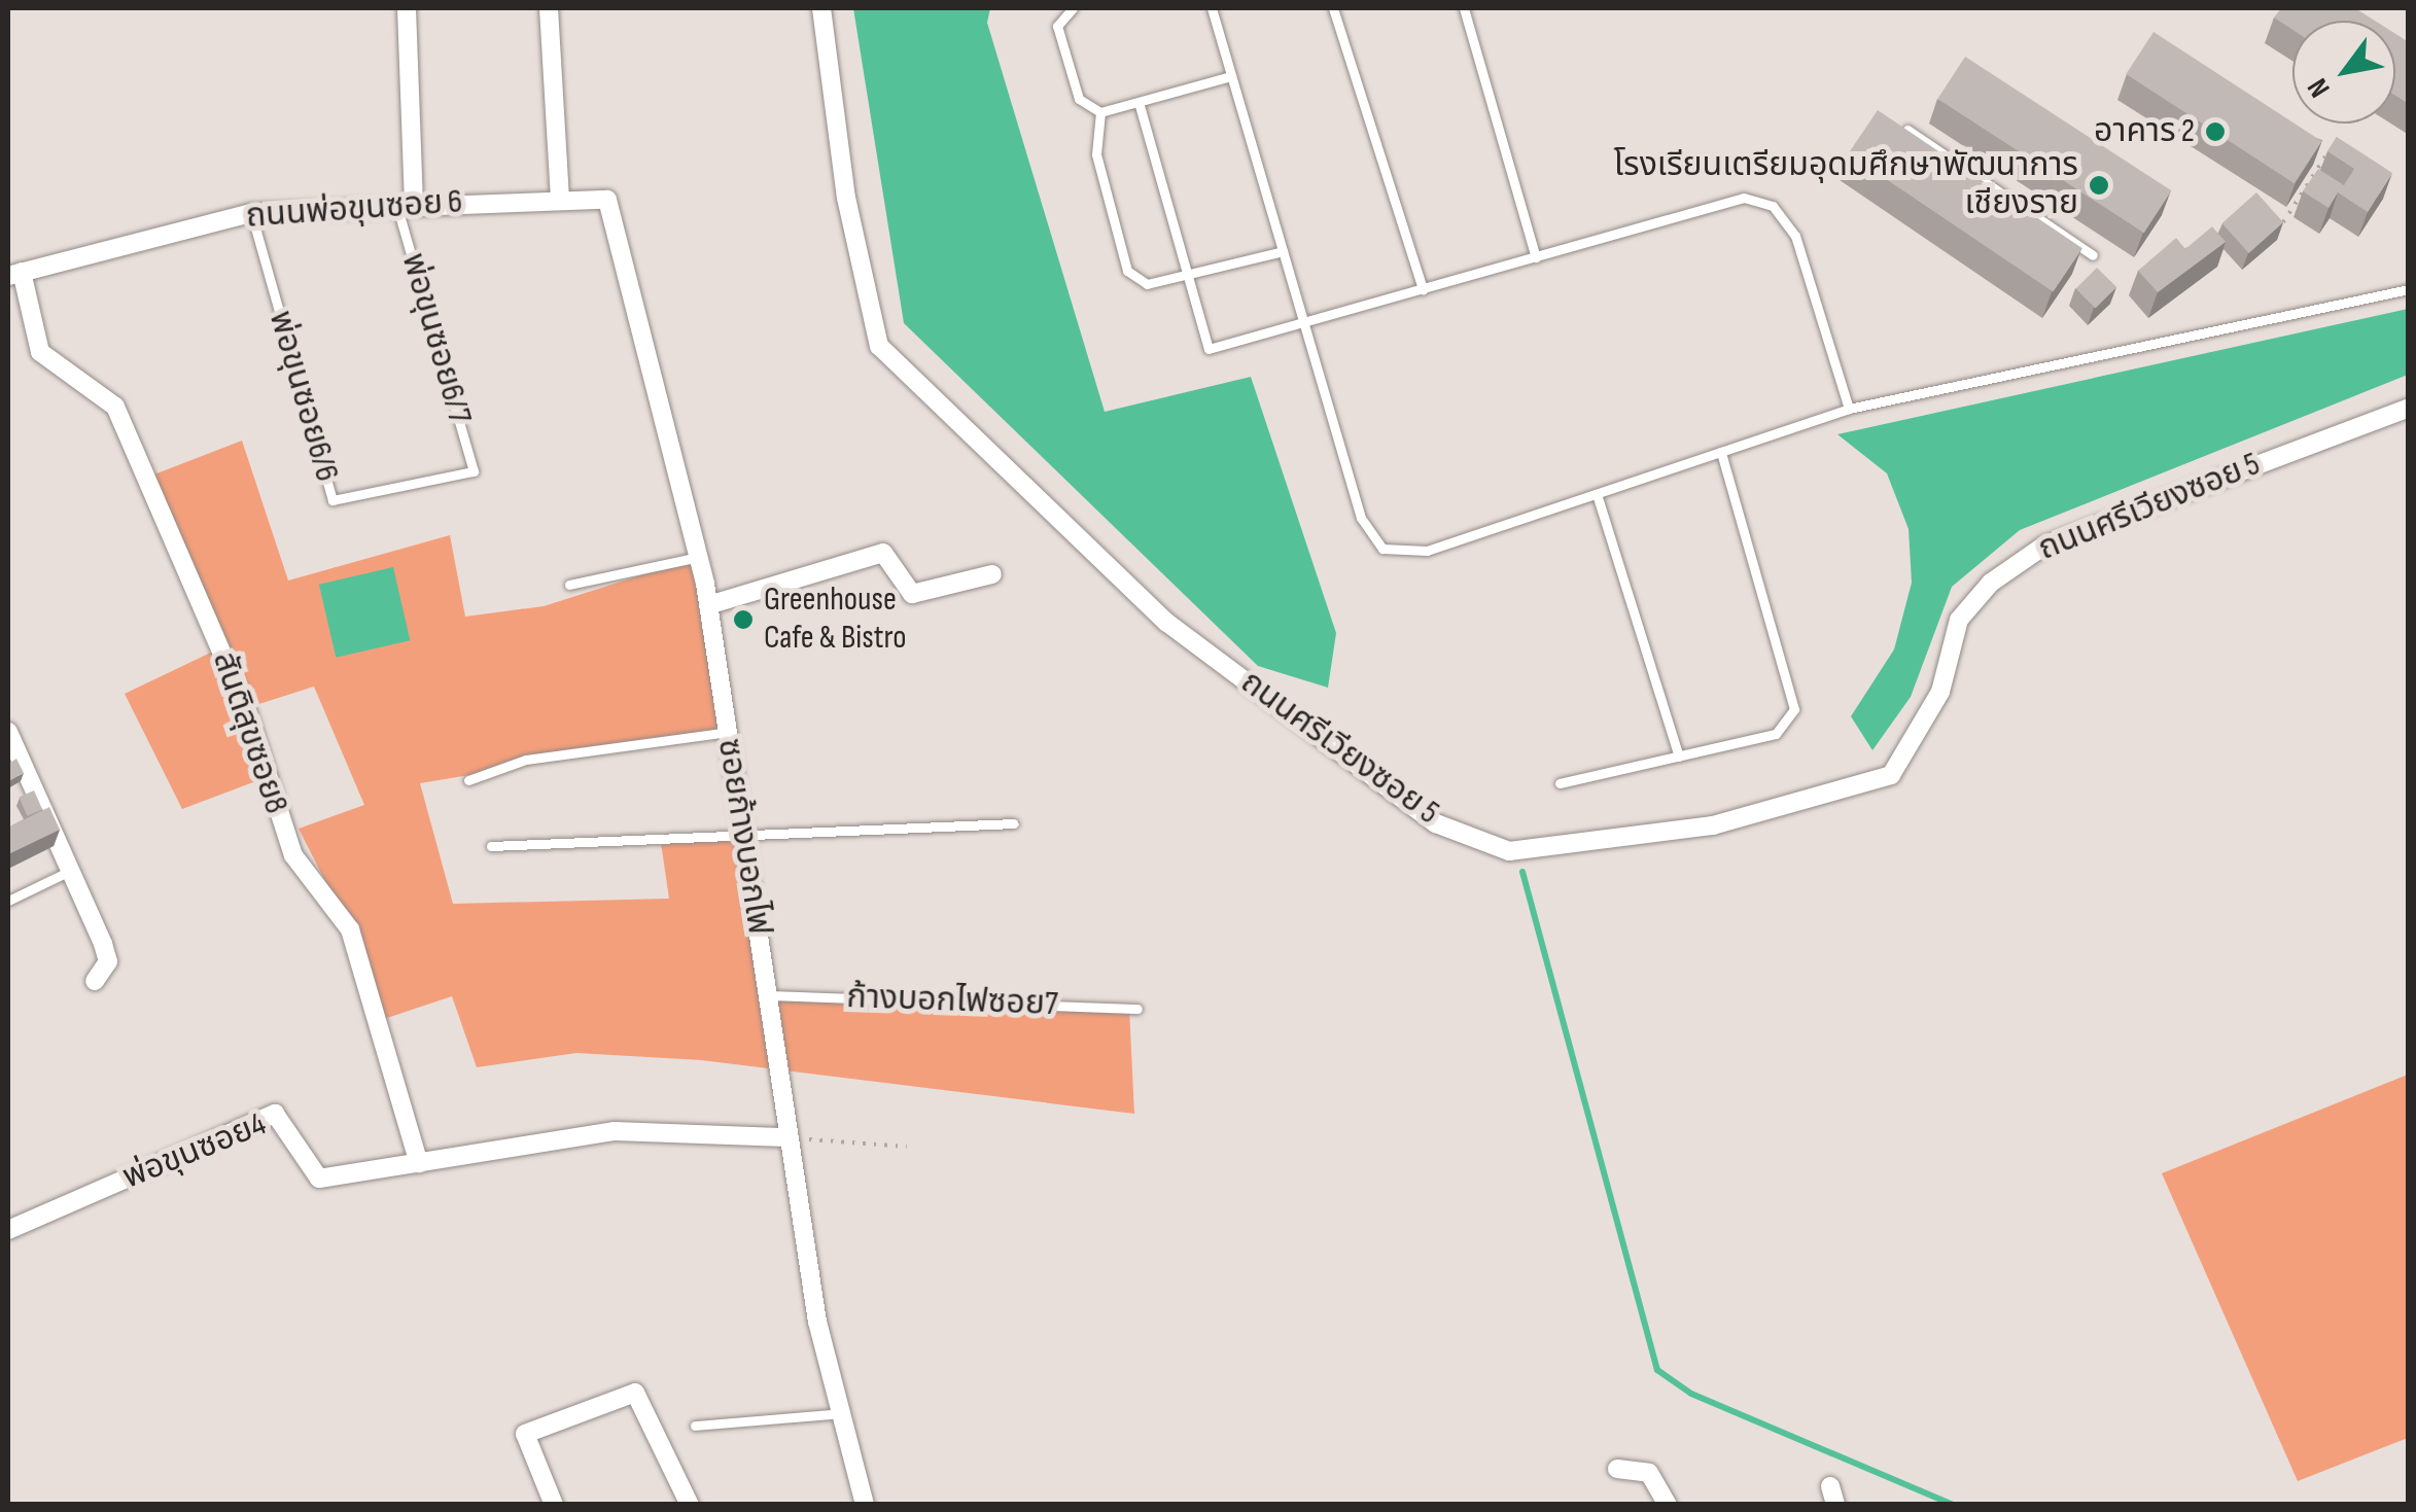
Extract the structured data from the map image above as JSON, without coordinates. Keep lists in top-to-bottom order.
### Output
{
  "streets": {
    "street": [
      "ถนนพ่อขุนซอย 6",
      "ถนนศรีเวียงซอย 5",
      "สันติสุขซอย8",
      "ซอยก้างบอกไฟ",
      "พ่อขุนซอย4"
    ],
    "lane": ["พ่อขุนซอย6/7", "พ่อขุนซอย6/6", "ก้างบอกไฟซอย7"]
  },
  "crossings": [
    ["ถนนพ่อขุนซอย 6", "พ่อขุนซอย6/7"],
    ["ถนนพ่อขุนซอย 6", "พ่อขุนซอย6/6"],
    ["ถนนพ่อขุนซอย 6", "สันติสุขซอย8"],
    ["ถนนพ่อขุนซอย 6", "ซอยก้างบอกไฟ"],
    ["พ่อขุนซอย6/7", "พ่อขุนซอย6/6"],
    ["สันติสุขซอย8", "พ่อขุนซอย4"],
    ["ซอยก้างบอกไฟ", "ก้างบอกไฟซอย7"]
  ],
  "places": ["อาคาร 2", "โรงเรียนเตรียมอุดมศึกษาพัฒนาการ เชียงราย", "Greenhouse Cafe & Bistro"],
  "north": "bottom left"
}
